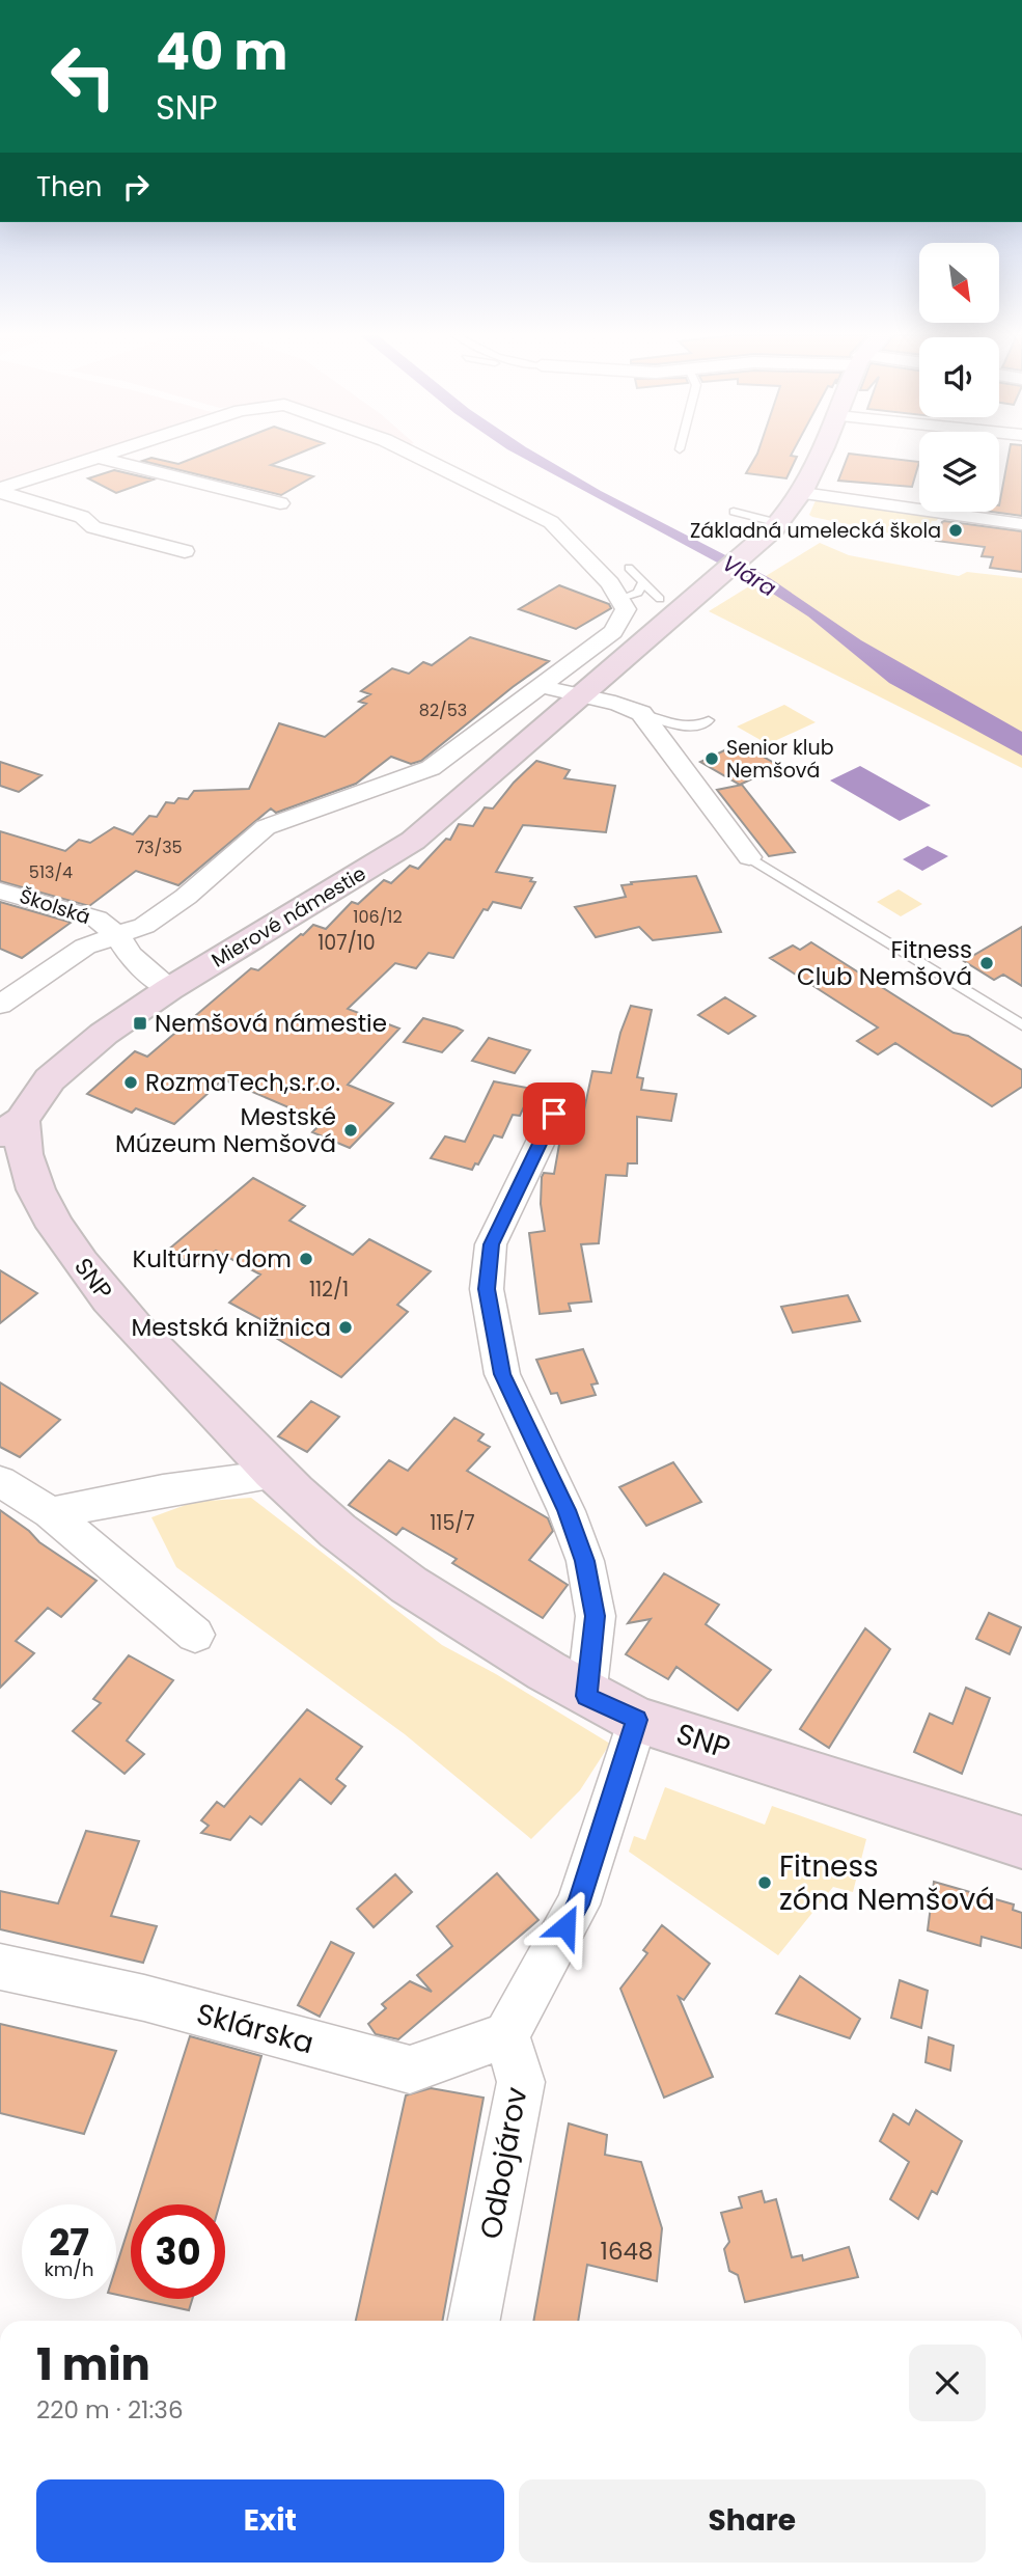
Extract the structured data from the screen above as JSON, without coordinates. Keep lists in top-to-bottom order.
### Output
{
  "streets": {
    "main road": ["Mierové námestie", "SNP"],
    "street": ["Školská", "Sklárska", "Odbojárov"]
  },
  "crossings": [
    ["Školská", "Mierové námestie"],
    ["Mierové námestie", "SNP"],
    ["Sklárska", "Odbojárov"]
  ],
  "water": ["Vlára"],
  "places": {
    "other": [
      "Základná umelecká škola",
      "Senior klub Nemšová",
      "Fitness Club Nemšová",
      "RozmaTech,s.r.o.",
      "Mestské Múzeum Nemšová",
      "Kultúrny dom",
      "Mestská knižnica",
      "Fitness zóna Nemšová"
    ],
    "transit": ["Nemšová námestie"]
  },
  "house_numbers": [
    "82/53",
    "73/35",
    "513/4",
    "106/12",
    "107/10",
    "112/1",
    "115/7",
    "1648"
  ],
  "north": "bottom right",
  "page": {
    "turn": ["40 m", "SNP"],
    "then": "Then",
    "speed": "27 km/h",
    "limit": "30",
    "heading": ["1 min", "220 m · 21:36"],
    "buttons": ["Exit", "Share"]
  }
}
